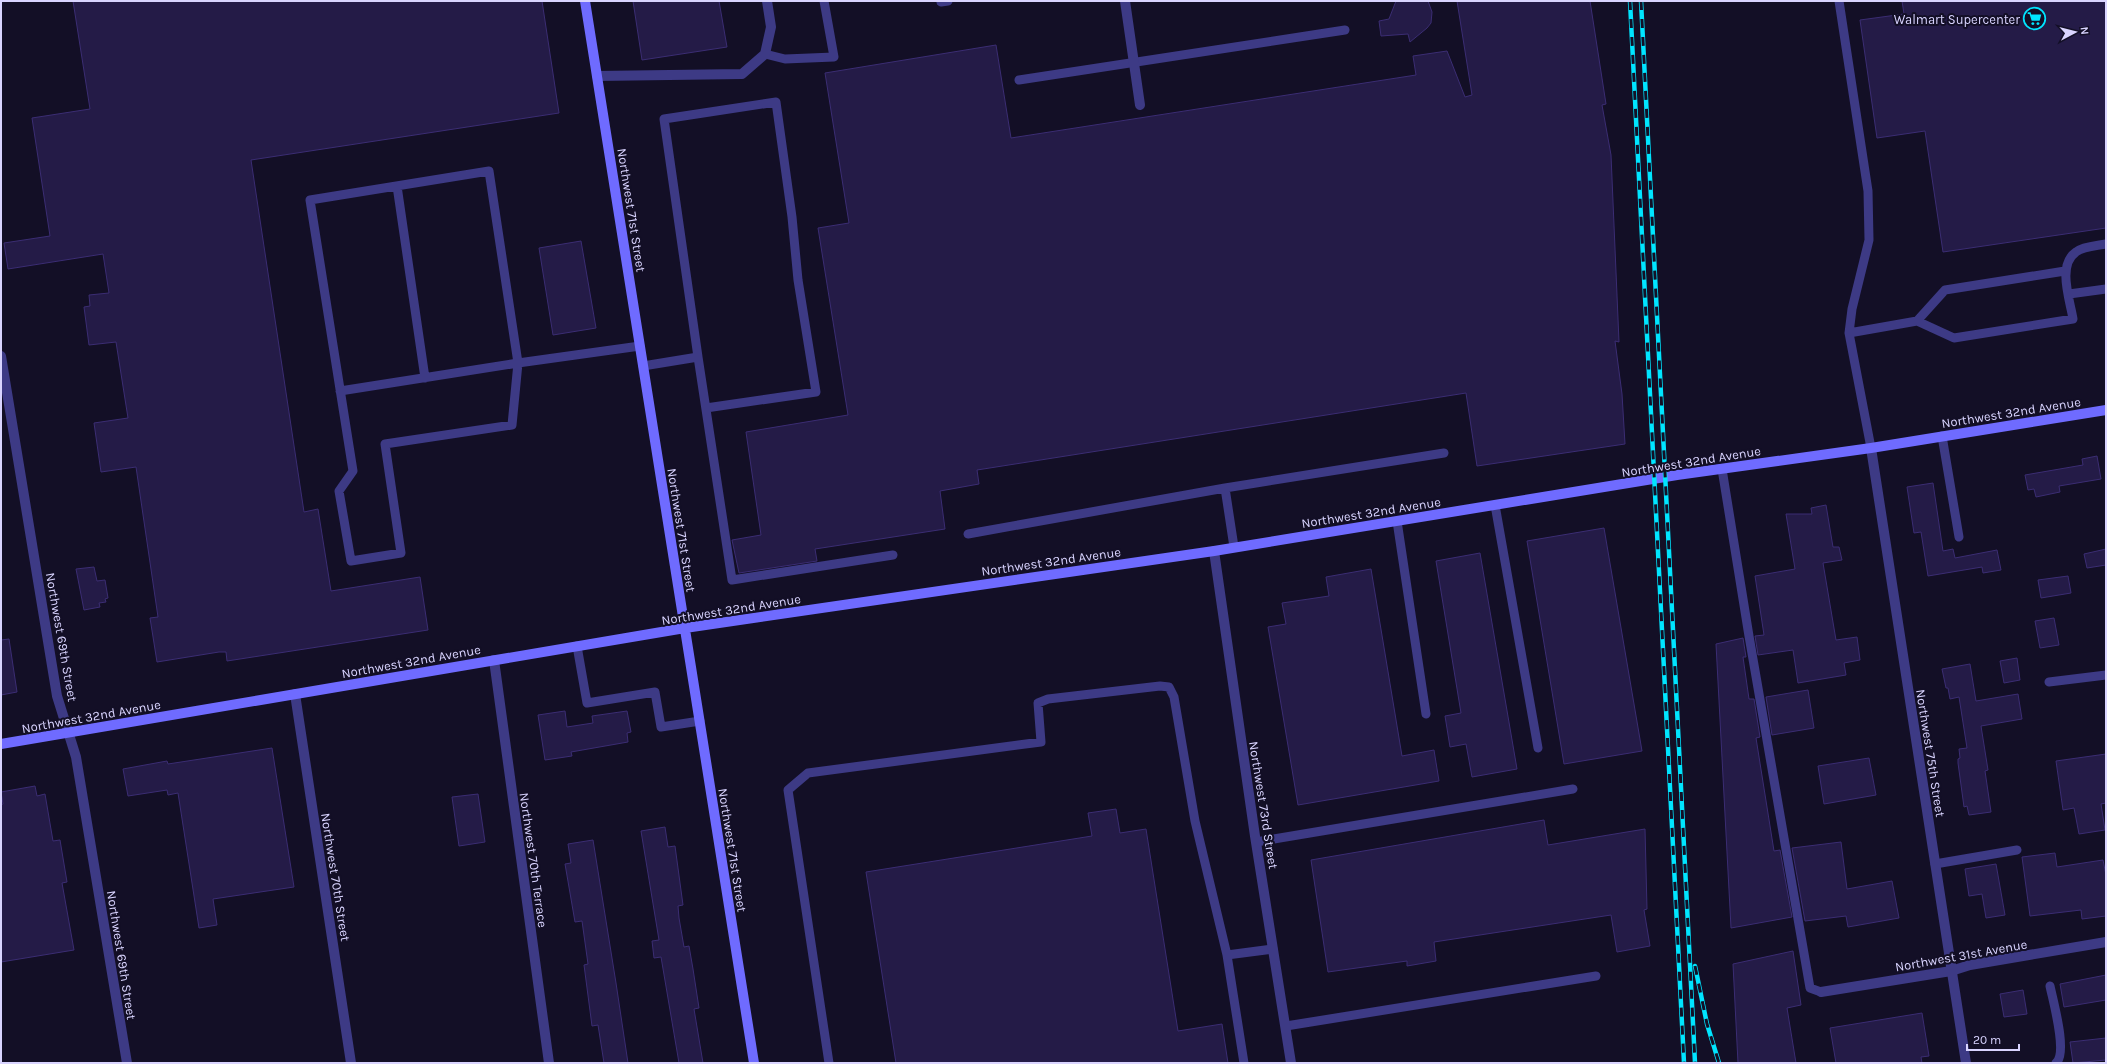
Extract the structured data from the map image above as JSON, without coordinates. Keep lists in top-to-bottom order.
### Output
{
  "streets": {
    "main road": ["Northwest 71st Street", "Northwest 32nd Avenue"],
    "street": [
      "Northwest 69th Street",
      "Northwest 75th Street",
      "Northwest 73rd Street",
      "Northwest 70th Terrace",
      "Northwest 70th Street",
      "Northwest 31st Avenue"
    ]
  },
  "crossings": [
    ["Northwest 71st Street", "Northwest 32nd Avenue"],
    ["Northwest 32nd Avenue", "Northwest 69th Street"],
    ["Northwest 32nd Avenue", "Northwest 75th Street"],
    ["Northwest 32nd Avenue", "Northwest 73rd Street"],
    ["Northwest 32nd Avenue", "Northwest 70th Terrace"],
    ["Northwest 32nd Avenue", "Northwest 70th Street"],
    ["Northwest 75th Street", "Northwest 31st Avenue"]
  ],
  "places": {
    "supermarket": ["Walmart Supercenter"]
  },
  "scale_bar": "20 m",
  "north": "right"
}
